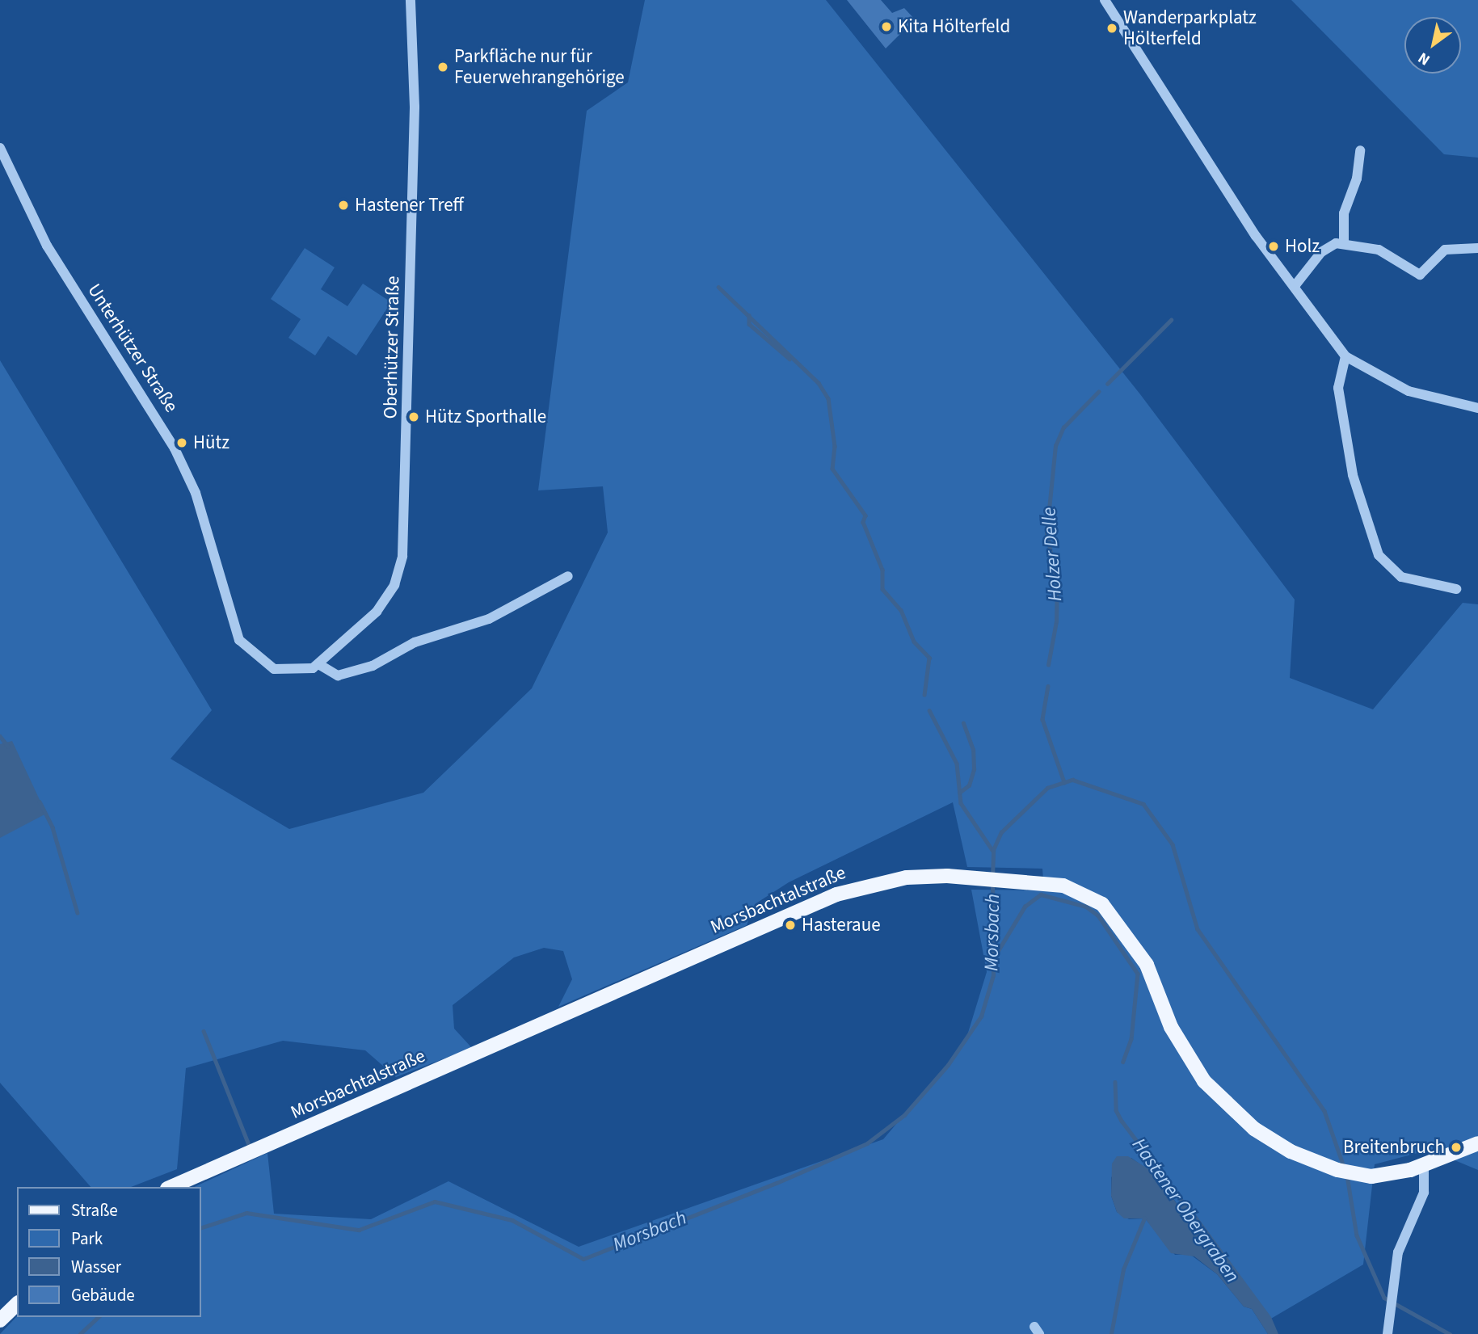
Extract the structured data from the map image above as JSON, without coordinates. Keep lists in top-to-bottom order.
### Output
{
  "streets": {
    "main road": ["Morsbachtalstraße"],
    "street": ["Oberhützer Straße", "Unterhützer Straße"]
  },
  "crossings": [
    ["Oberhützer Straße", "Unterhützer Straße"]
  ],
  "water": ["Holzer Delle", "Morsbach", "Hastener Obergraben"],
  "places": [
    "Kita Hölterfeld",
    "Wanderparkplatz Hölterfeld",
    "Parkfläche nur für Feuerwehrangehörige",
    "Hastener Treff",
    "Holz",
    "Hütz Sporthalle",
    "Hütz",
    "Hasteraue",
    "Breitenbruch"
  ],
  "legend": [
    "Straße",
    "Park",
    "Wasser",
    "Gebäude"
  ],
  "north": "bottom left"
}
